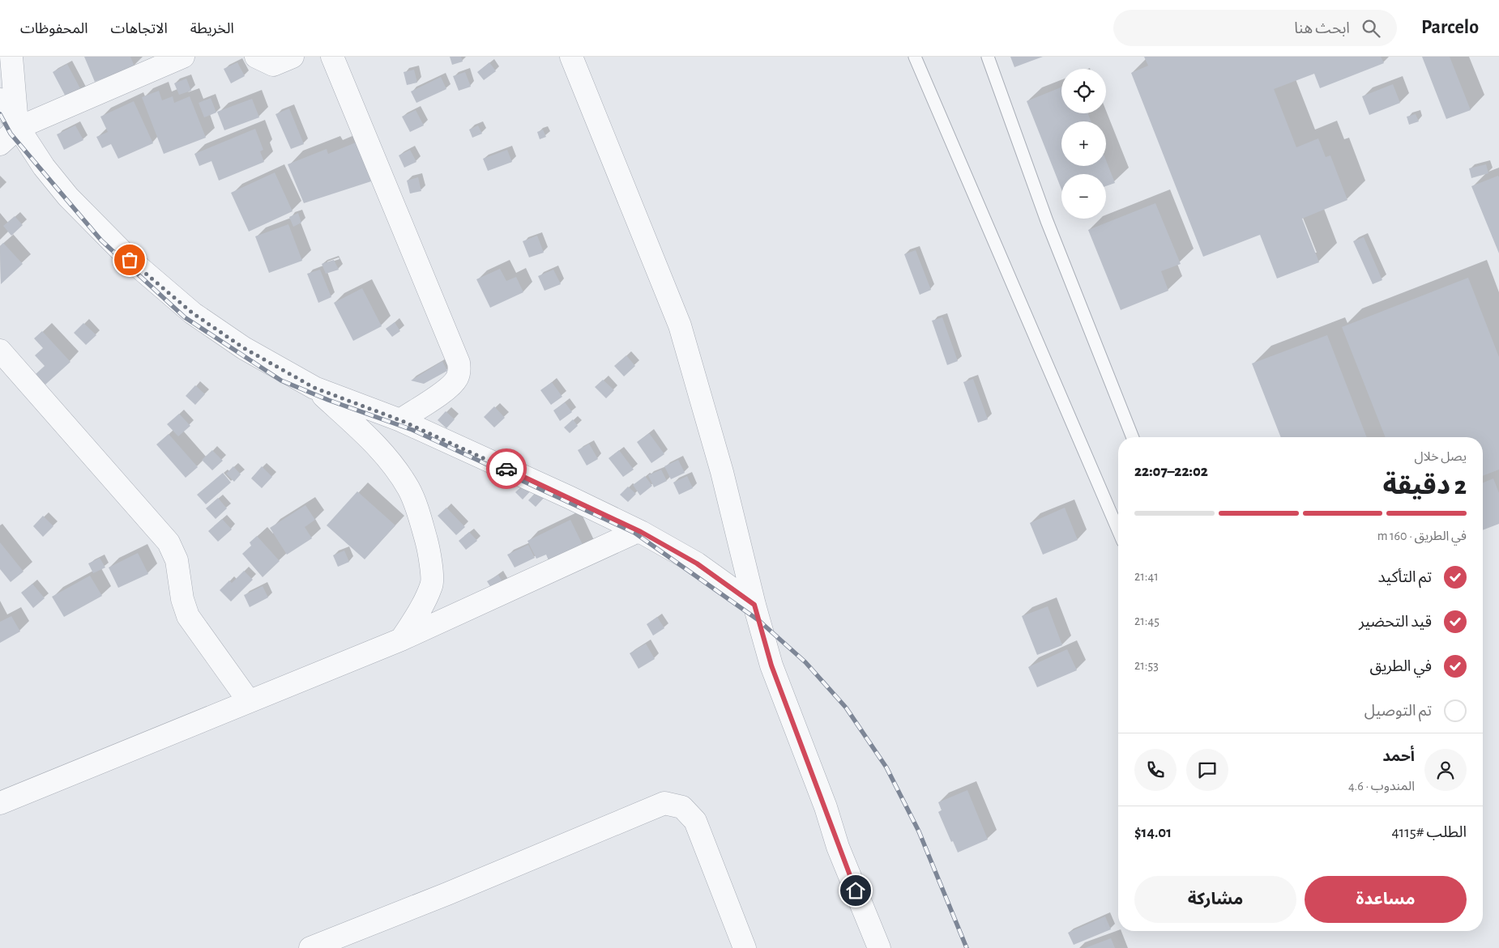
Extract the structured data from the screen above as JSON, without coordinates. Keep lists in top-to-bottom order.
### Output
{
  "page": {
    "header": "Parcelo",
    "search": "ابحث هنا",
    "nav": ["الخريطة", "الاتجاهات", "المحفوظات"],
    "map_buttons": ["+", "−"],
    "heading": ["2 دقيقة", "يصل خلال", "22:02–22:07"],
    "panel": [
      "أحمد",
      "المندوب · 4.6",
      "الطلب #4115",
      "$14.01"
    ],
    "bar": "في الطريق · 160 m",
    "list": [
      ["تم التأكيد", "21:41"],
      ["قيد التحضير", "21:45"],
      ["في الطريق", "21:53"],
      "تم التوصيل"
    ],
    "buttons": ["مساعدة", "مشاركة"]
  }
}
